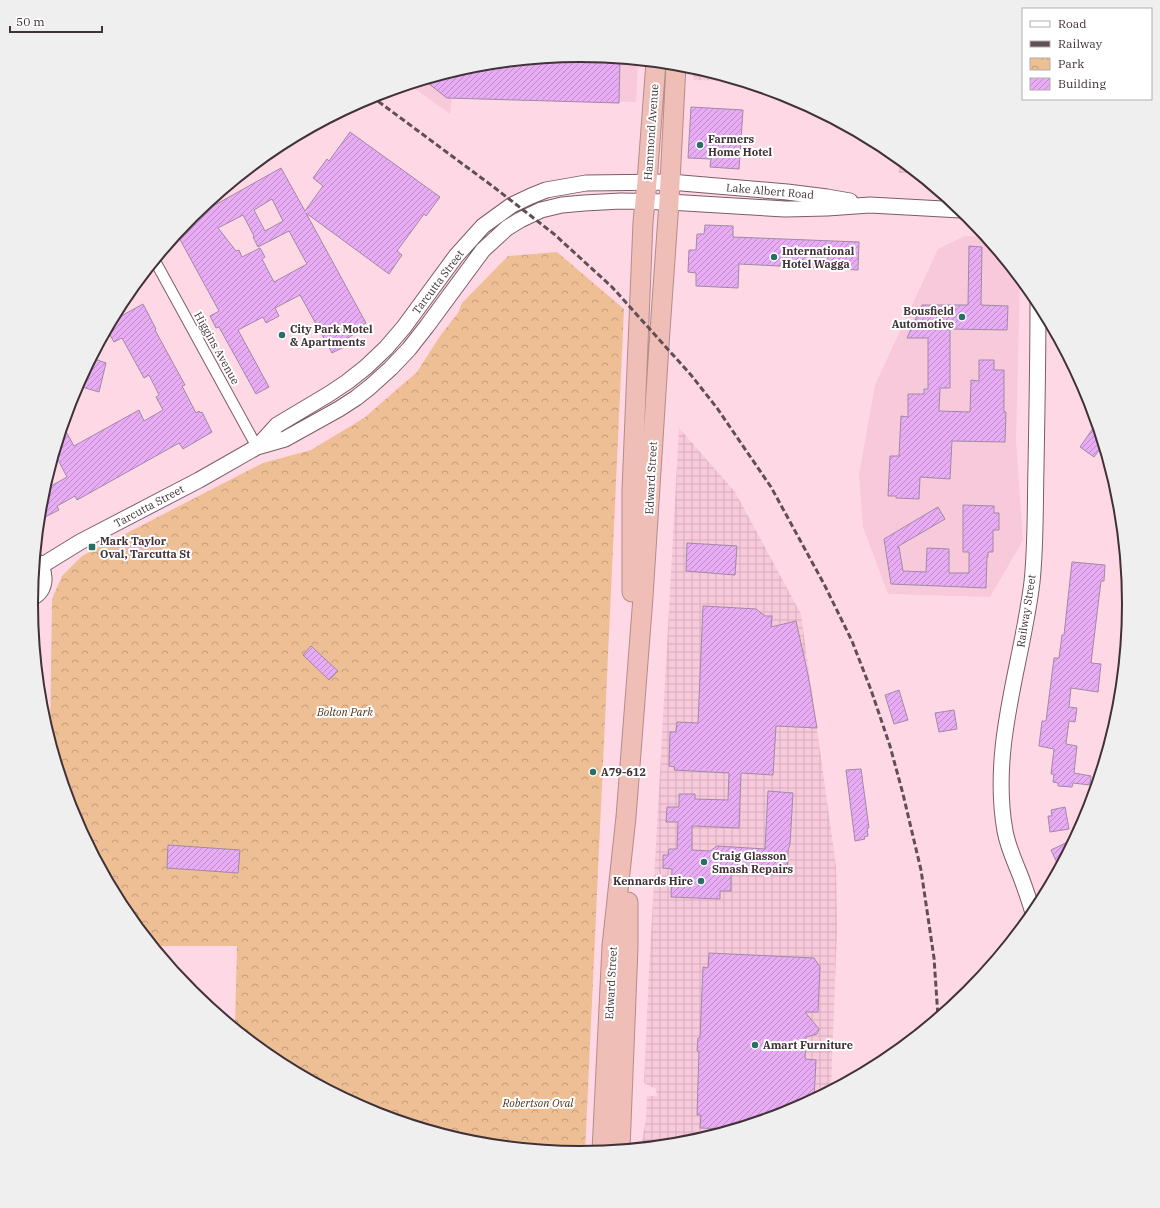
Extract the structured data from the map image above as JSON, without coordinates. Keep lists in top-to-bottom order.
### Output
{
  "streets": {
    "highway": ["Hammond Avenue", "Edward Street"],
    "street": [
      "Lake Albert Road",
      "Tarcutta Street",
      "Higgins Avenue",
      "Railway Street"
    ]
  },
  "crossings": [
    ["Hammond Avenue", "Lake Albert Road"],
    ["Hammond Avenue", "Tarcutta Street"],
    ["Hammond Avenue", "Edward Street"],
    ["Lake Albert Road", "Tarcutta Street"],
    ["Lake Albert Road", "Edward Street"],
    ["Tarcutta Street", "Higgins Avenue"],
    ["Tarcutta Street", "Edward Street"]
  ],
  "parks": ["Bolton Park", "Robertson Oval"],
  "places": {
    "other": [
      "Farmers Home Hotel",
      "International Hotel Wagga",
      "Bousfield Automotive",
      "City Park Motel & Apartments",
      "A79-612",
      "Craig Glasson Smash Repairs",
      "Kennards Hire",
      "Amart Furniture"
    ],
    "transit": ["Mark Taylor Oval, Tarcutta St"]
  },
  "legend": [
    "Road",
    "Railway",
    "Park",
    "Building"
  ],
  "scale_bar": "50 m"
}
